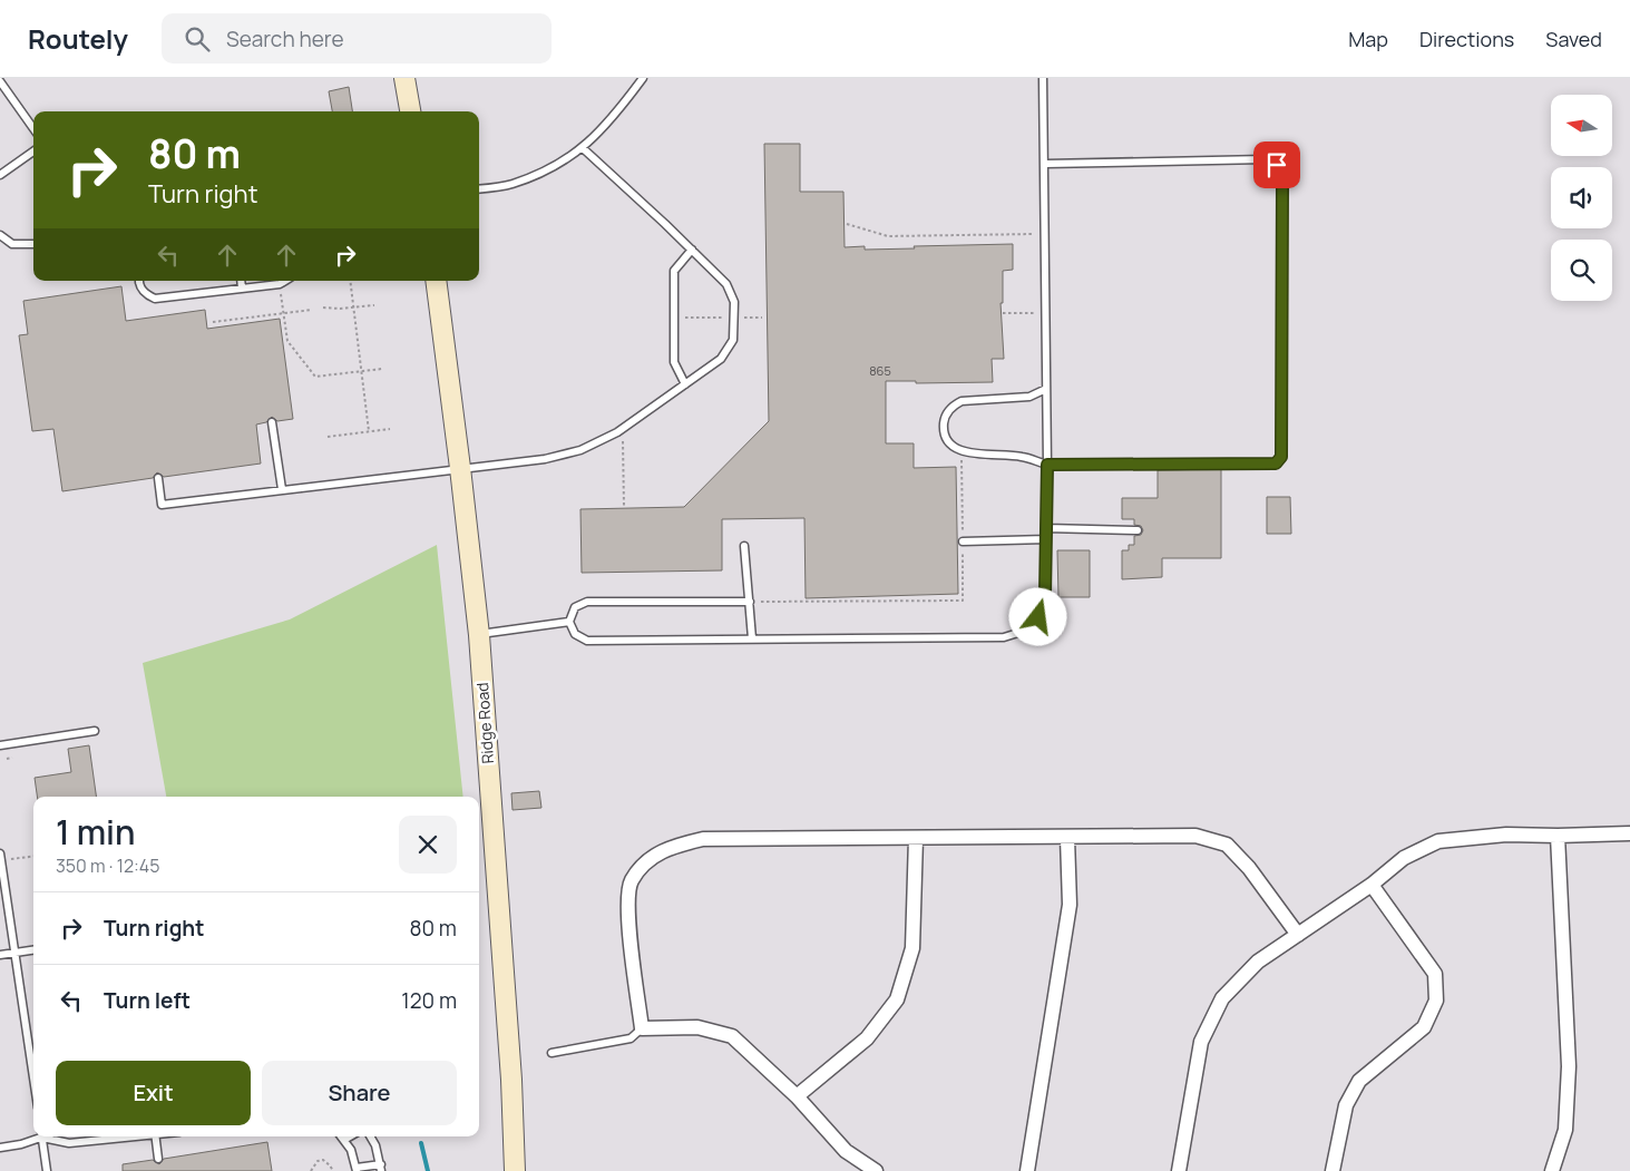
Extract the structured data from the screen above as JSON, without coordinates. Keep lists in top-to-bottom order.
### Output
{
  "streets": {
    "street": ["Ridge Road"]
  },
  "house_numbers": ["865"],
  "north": "left",
  "page": {
    "header": "Routely",
    "search": "Search here",
    "nav": ["Map", "Directions", "Saved"],
    "turn": ["80 m", "Turn right"],
    "heading": ["1 min", "350 m · 12:45"],
    "list": [
      {
        "name": "Turn right",
        "value": "80 m"
      },
      {
        "name": "Turn left",
        "value": "120 m"
      }
    ],
    "buttons": ["Exit", "Share"]
  }
}
